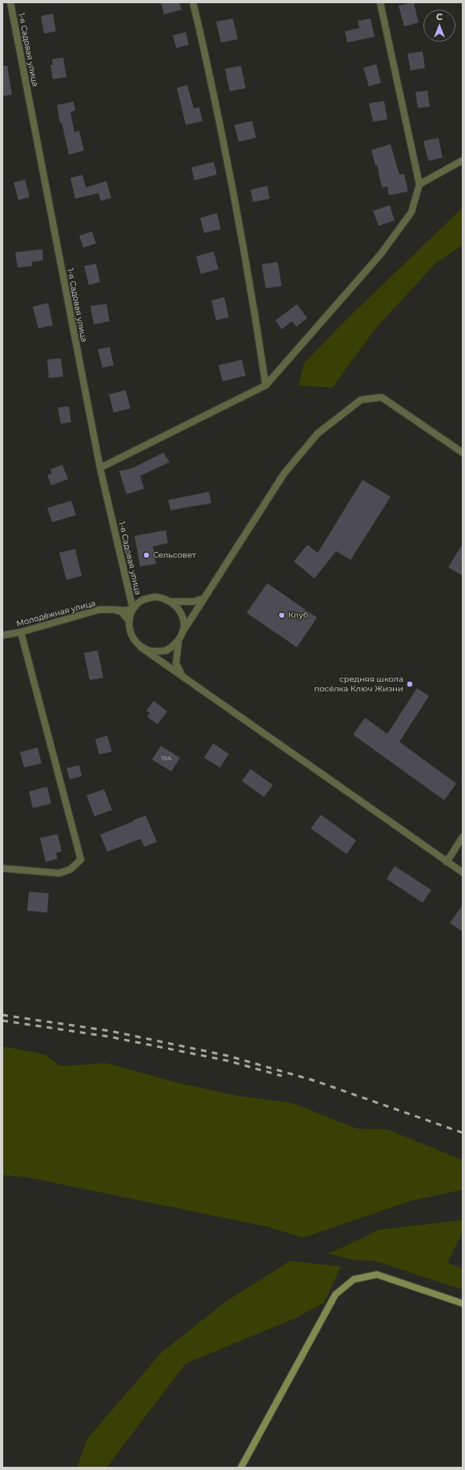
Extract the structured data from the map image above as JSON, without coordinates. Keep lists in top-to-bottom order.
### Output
{
  "streets": {
    "street": ["1-я Садовая улица", "Молодёжная улица"]
  },
  "crossings": [
    ["1-я Садовая улица", "Молодёжная улица"]
  ],
  "places": ["Сельсовет", "Клуб", "средняя школа посёлка Ключ Жизни"],
  "house_numbers": ["19А"],
  "north": "top"
}
